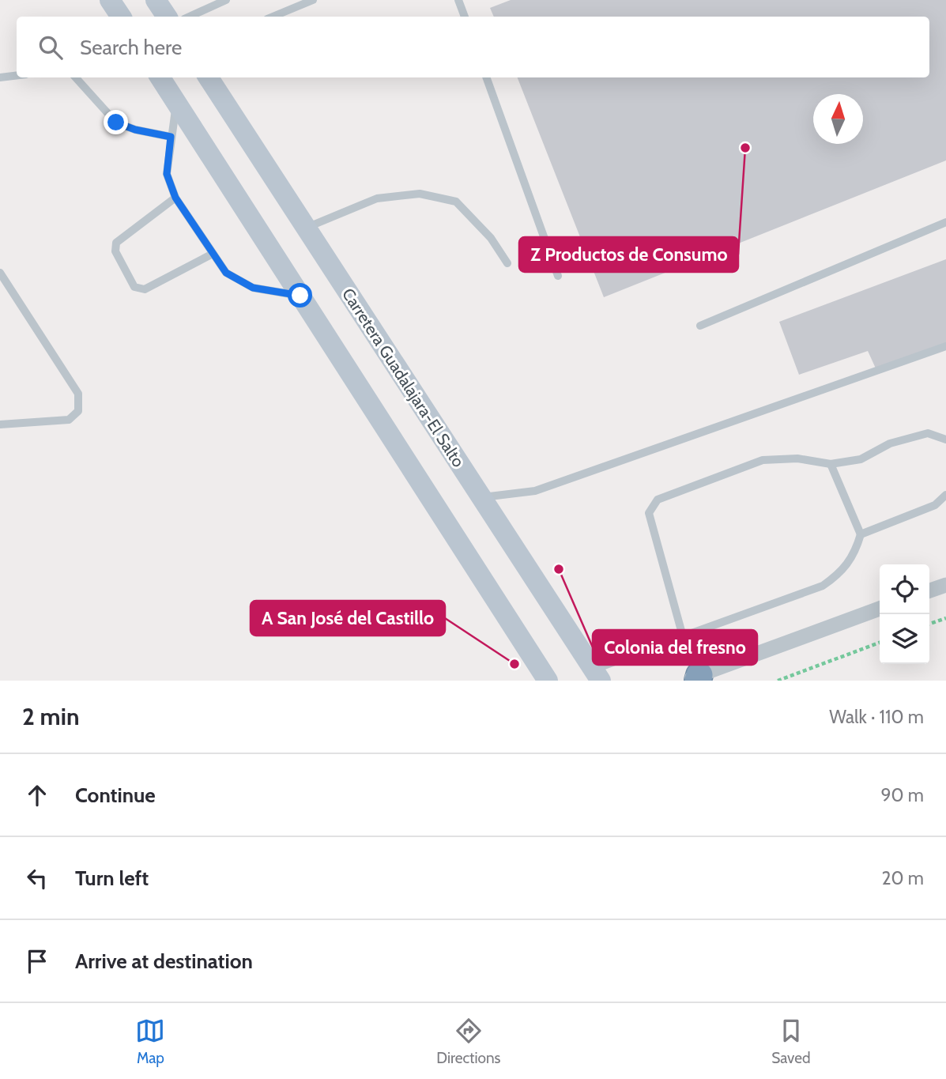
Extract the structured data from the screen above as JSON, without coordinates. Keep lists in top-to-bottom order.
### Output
{
  "streets": {
    "main road": ["Carretera Guadalajara-El Salto"]
  },
  "places": ["Z Productos de Consumo", "Colonia del fresno", "A San José del Castillo"],
  "north": "top",
  "page": {
    "search": "Search here",
    "heading": ["2 min", "Walk · 110 m"],
    "list": [
      ["Continue", "90 m"],
      ["Turn left", "20 m"],
      "Arrive at destination"
    ],
    "nav": ["Map", "Directions", "Saved"]
  }
}
